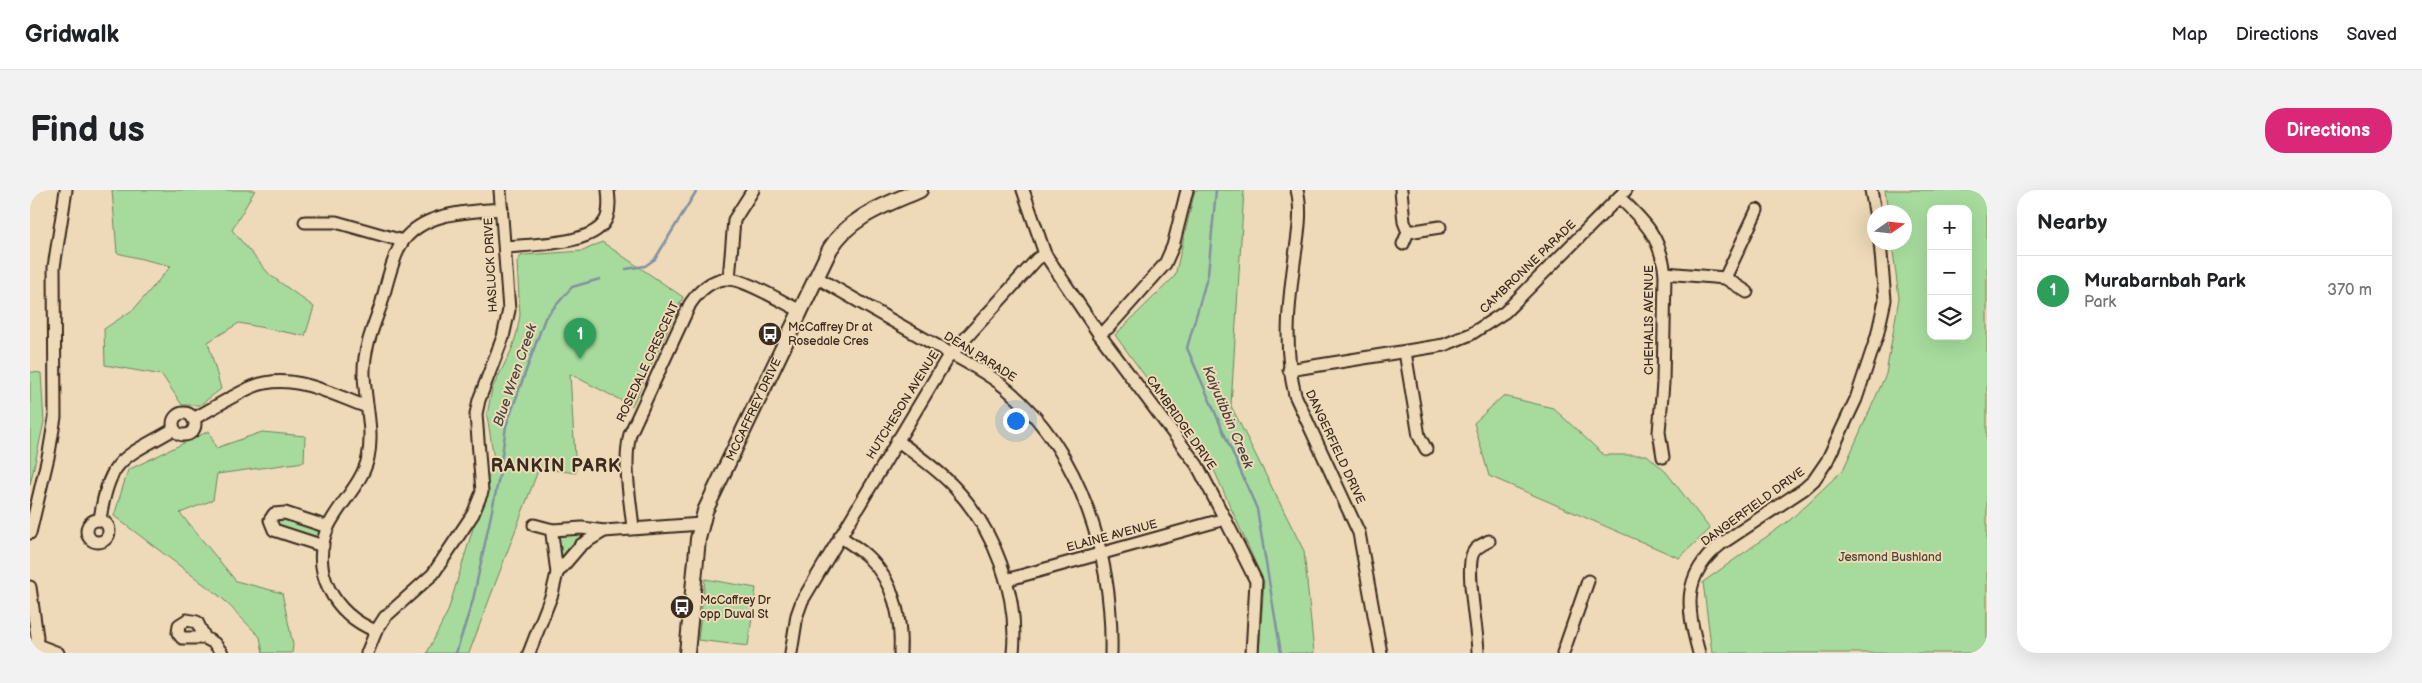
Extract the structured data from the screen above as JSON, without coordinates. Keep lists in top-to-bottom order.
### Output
{
  "streets": {
    "main road": ["MCCAFFREY DRIVE"],
    "street": [
      "HASLUCK DRIVE",
      "CAMBRONNE PARADE",
      "CHEHALIS AVENUE",
      "DEAN PARADE",
      "ROSEDALE CRESCENT",
      "HUTCHESON AVENUE",
      "CAMBRIDGE DRIVE",
      "DANGERFIELD DRIVE",
      "ELAINE AVENUE"
    ]
  },
  "crossings": [
    ["CAMBRONNE PARADE", "CHEHALIS AVENUE"],
    ["CAMBRONNE PARADE", "DANGERFIELD DRIVE"],
    ["DEAN PARADE", "HUTCHESON AVENUE"],
    ["DEAN PARADE", "MCCAFFREY DRIVE"],
    ["DEAN PARADE", "ELAINE AVENUE"],
    ["HUTCHESON AVENUE", "CAMBRIDGE DRIVE"],
    ["CAMBRIDGE DRIVE", "ELAINE AVENUE"]
  ],
  "districts": ["RANKIN PARK"],
  "water": ["Blue Wren Creek", "Kaiyutibbin Creek"],
  "parks": ["Jesmond Bushland"],
  "places": {
    "bus stop": ["McCaffrey Dr at Rosedale Cres", "McCaffrey Dr opp Duval St"]
  },
  "north": "right",
  "page": {
    "header": "Gridwalk",
    "nav": ["Map", "Directions", "Saved"],
    "buttons": "Directions",
    "title": "Find us",
    "heading": "Nearby",
    "map_buttons": ["+", "−"],
    "list": [
      {
        "mark": "1",
        "name": "Murabarnbah Park",
        "note": "Park",
        "value": "370 m"
      }
    ],
    "pins": "1"
  }
}
